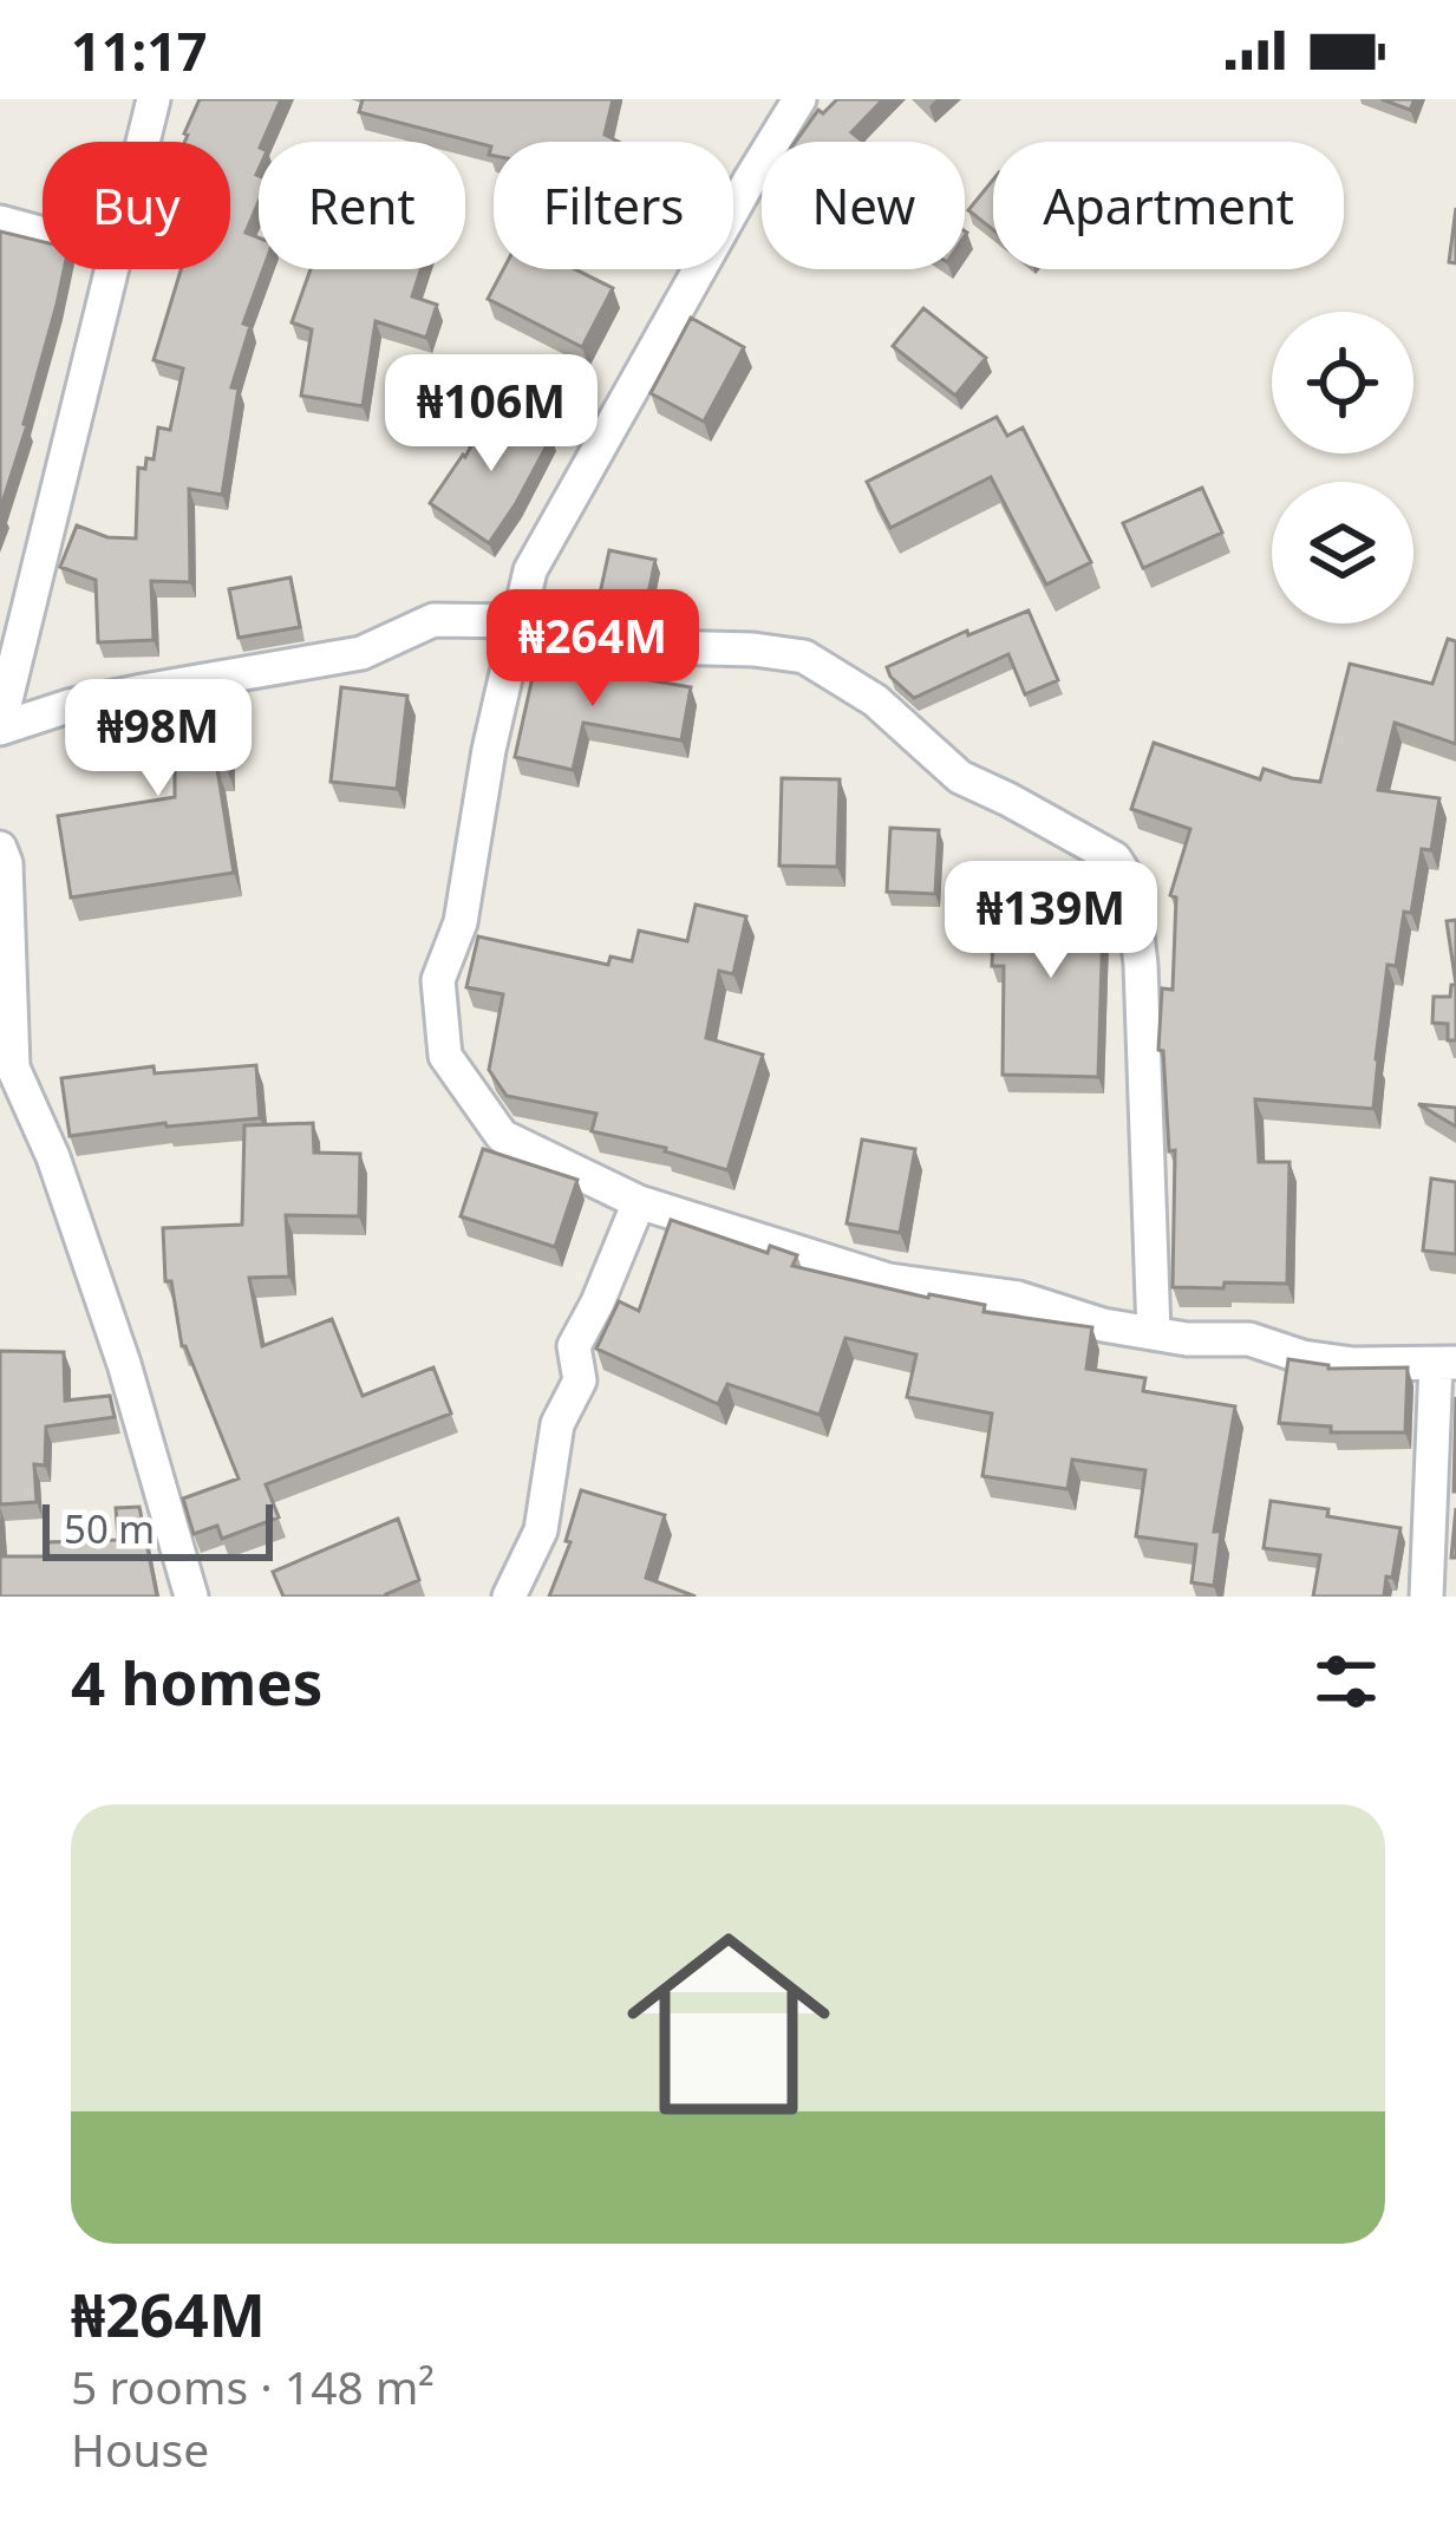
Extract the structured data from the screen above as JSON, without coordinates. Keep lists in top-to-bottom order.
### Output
{
  "scale_bar": "50 m",
  "page": {
    "status": "11:17",
    "chip": [
      "Buy",
      "Rent",
      "Filters",
      "New",
      "Apartment"
    ],
    "price": [
      "₦106M",
      "₦264M",
      "₦98M",
      "₦139M"
    ],
    "scale": "50 m",
    "heading": "4 homes",
    "list": [
      {
        "name": "₦264M",
        "note": "5 rooms · 148 m² · House"
      }
    ]
  }
}
